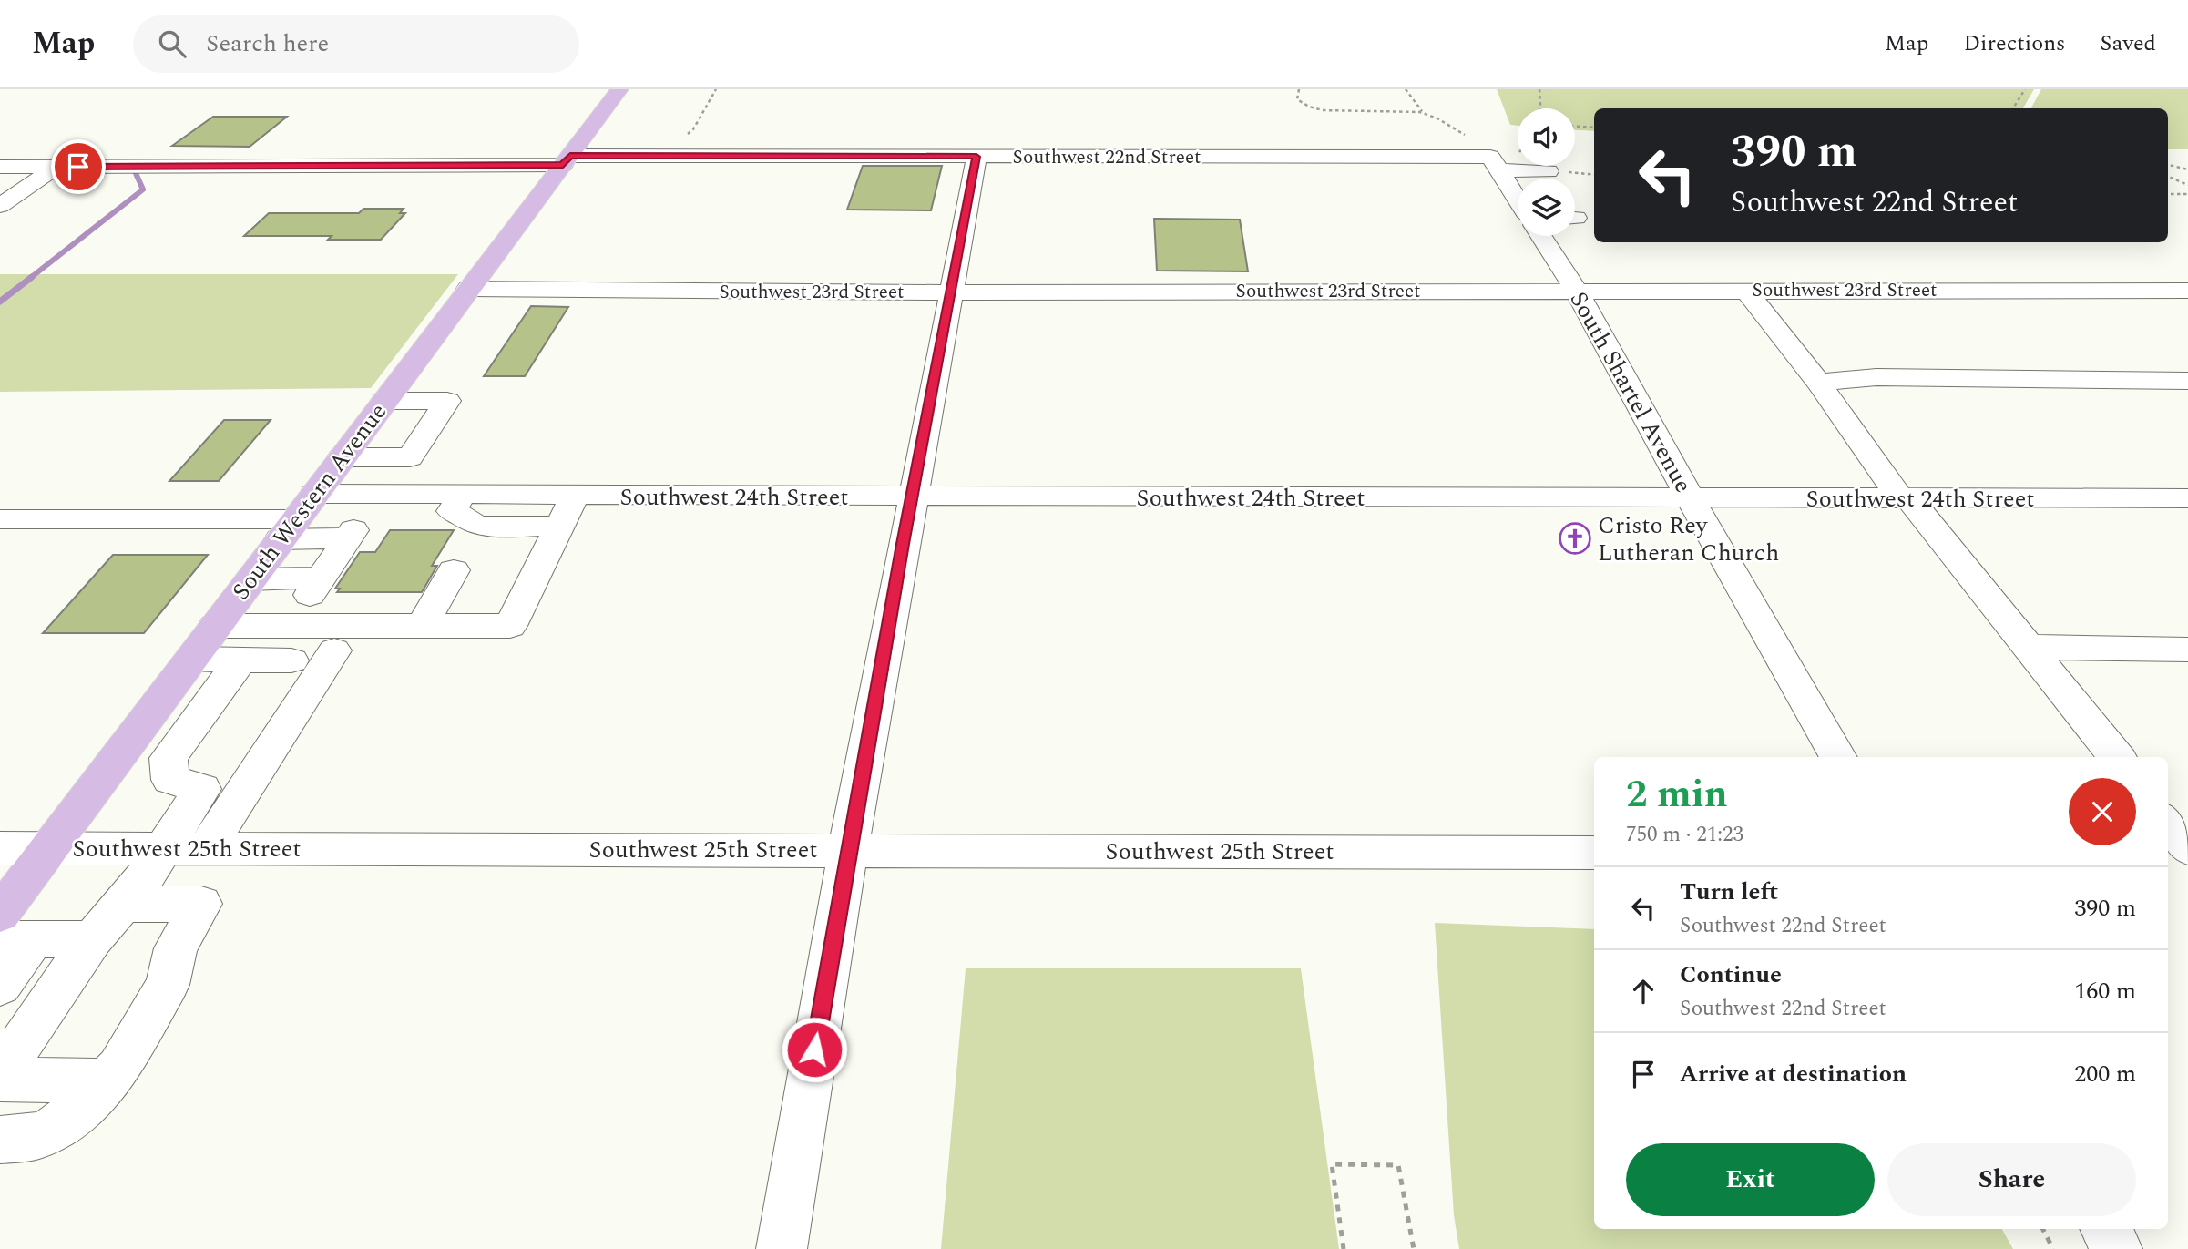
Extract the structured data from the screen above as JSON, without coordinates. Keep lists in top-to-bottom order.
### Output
{
  "streets": {
    "main road": ["South Western Avenue"],
    "street": [
      "Southwest 22nd Street",
      "Southwest 23rd Street",
      "South Shartel Avenue",
      "Southwest 24th Street",
      "Southwest 25th Street"
    ]
  },
  "crossings": [
    ["Southwest 22nd Street", "South Western Avenue"],
    ["Southwest 23rd Street", "South Shartel Avenue"],
    ["Southwest 23rd Street", "South Western Avenue"],
    ["South Shartel Avenue", "Southwest 24th Street"],
    ["South Western Avenue", "Southwest 25th Street"]
  ],
  "places": {
    "church": ["Cristo Rey Lutheran Church"]
  },
  "page": {
    "header": "Map",
    "search": "Search here",
    "nav": ["Map", "Directions", "Saved"],
    "turn": ["390 m", "Southwest 22nd Street"],
    "heading": ["2 min", "750 m · 21:23"],
    "list": [
      {
        "name": "Turn left",
        "note": "Southwest 22nd Street",
        "value": "390 m"
      },
      {
        "name": "Continue",
        "note": "Southwest 22nd Street",
        "value": "160 m"
      },
      {
        "name": "Arrive at destination",
        "value": "200 m"
      }
    ],
    "buttons": ["Exit", "Share"]
  }
}
